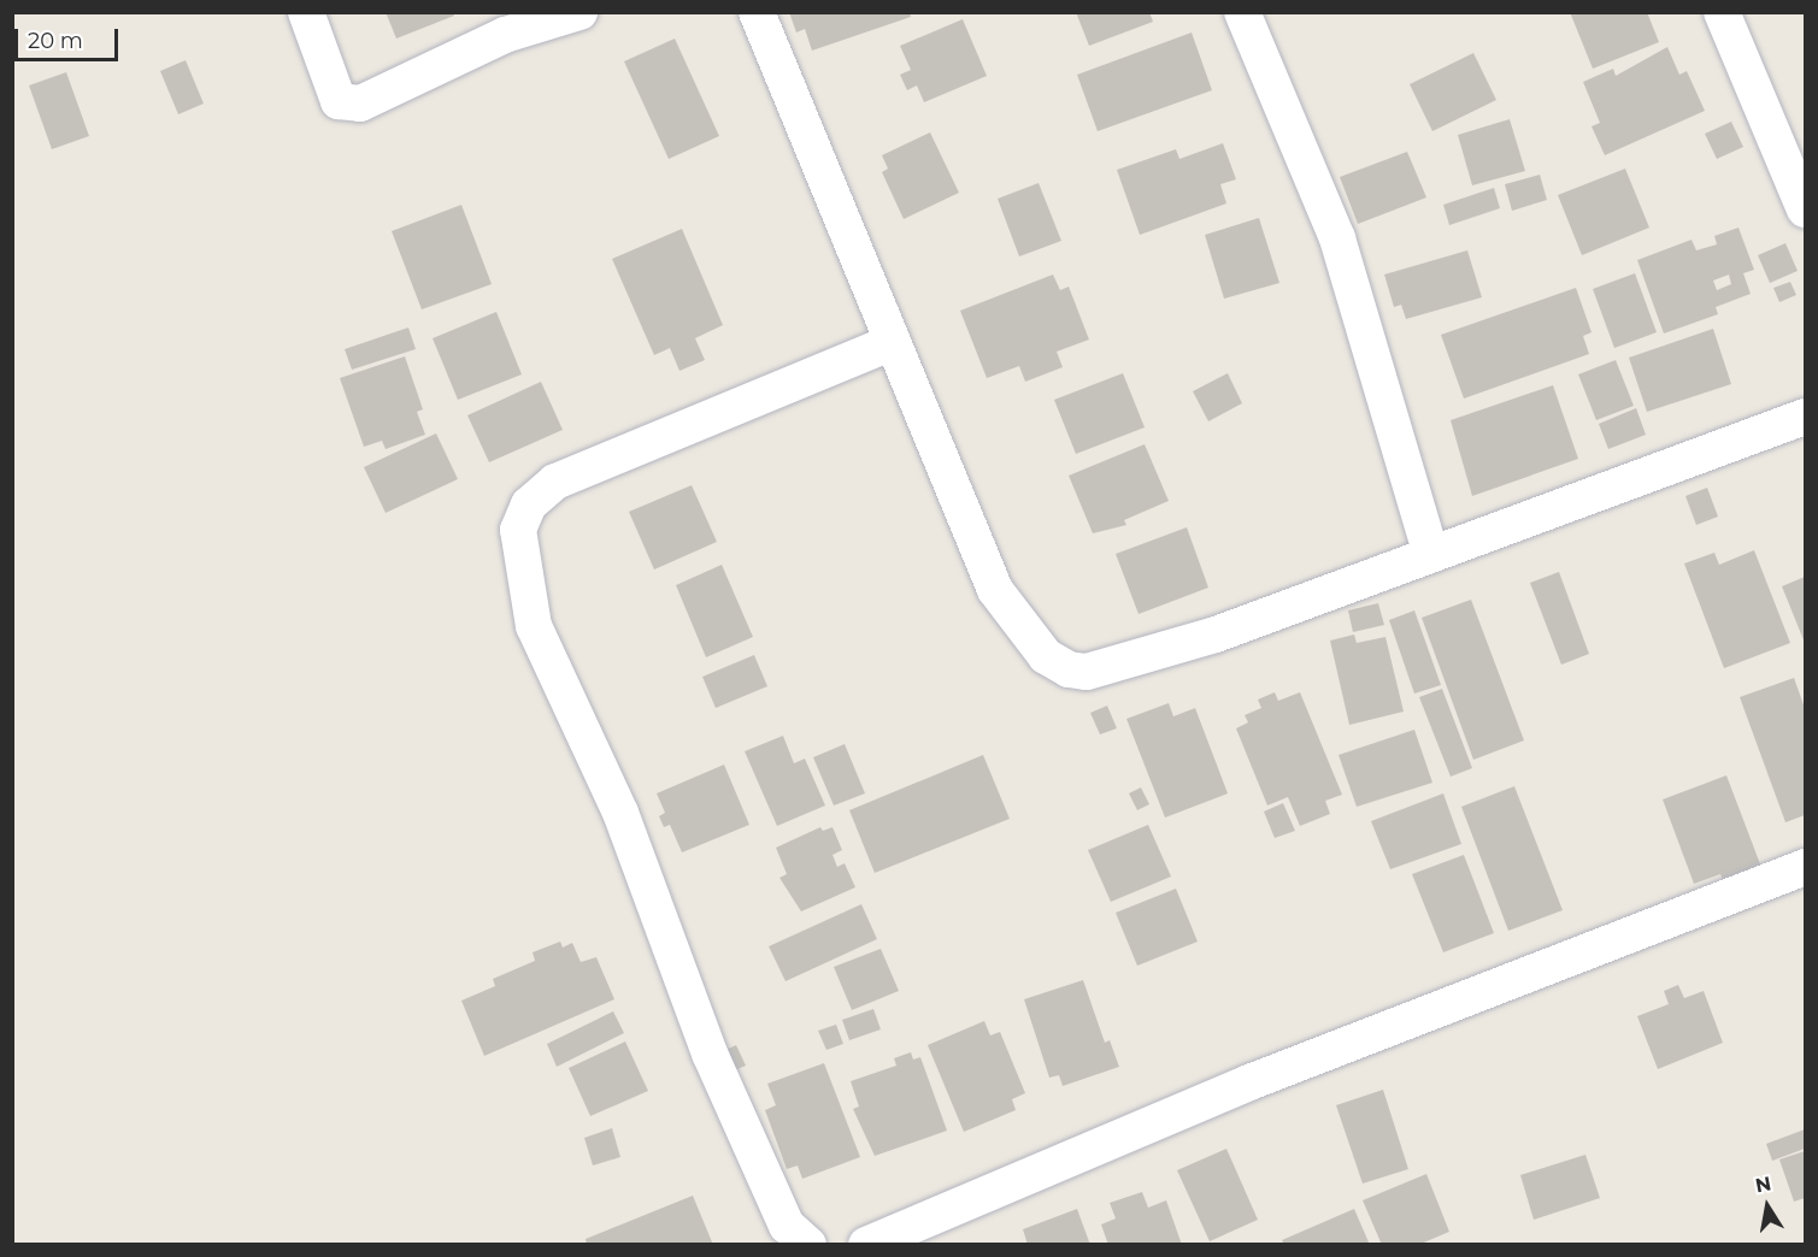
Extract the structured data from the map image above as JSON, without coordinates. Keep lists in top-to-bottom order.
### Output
{
  "scale_bar": "20 m",
  "north": "top"
}
